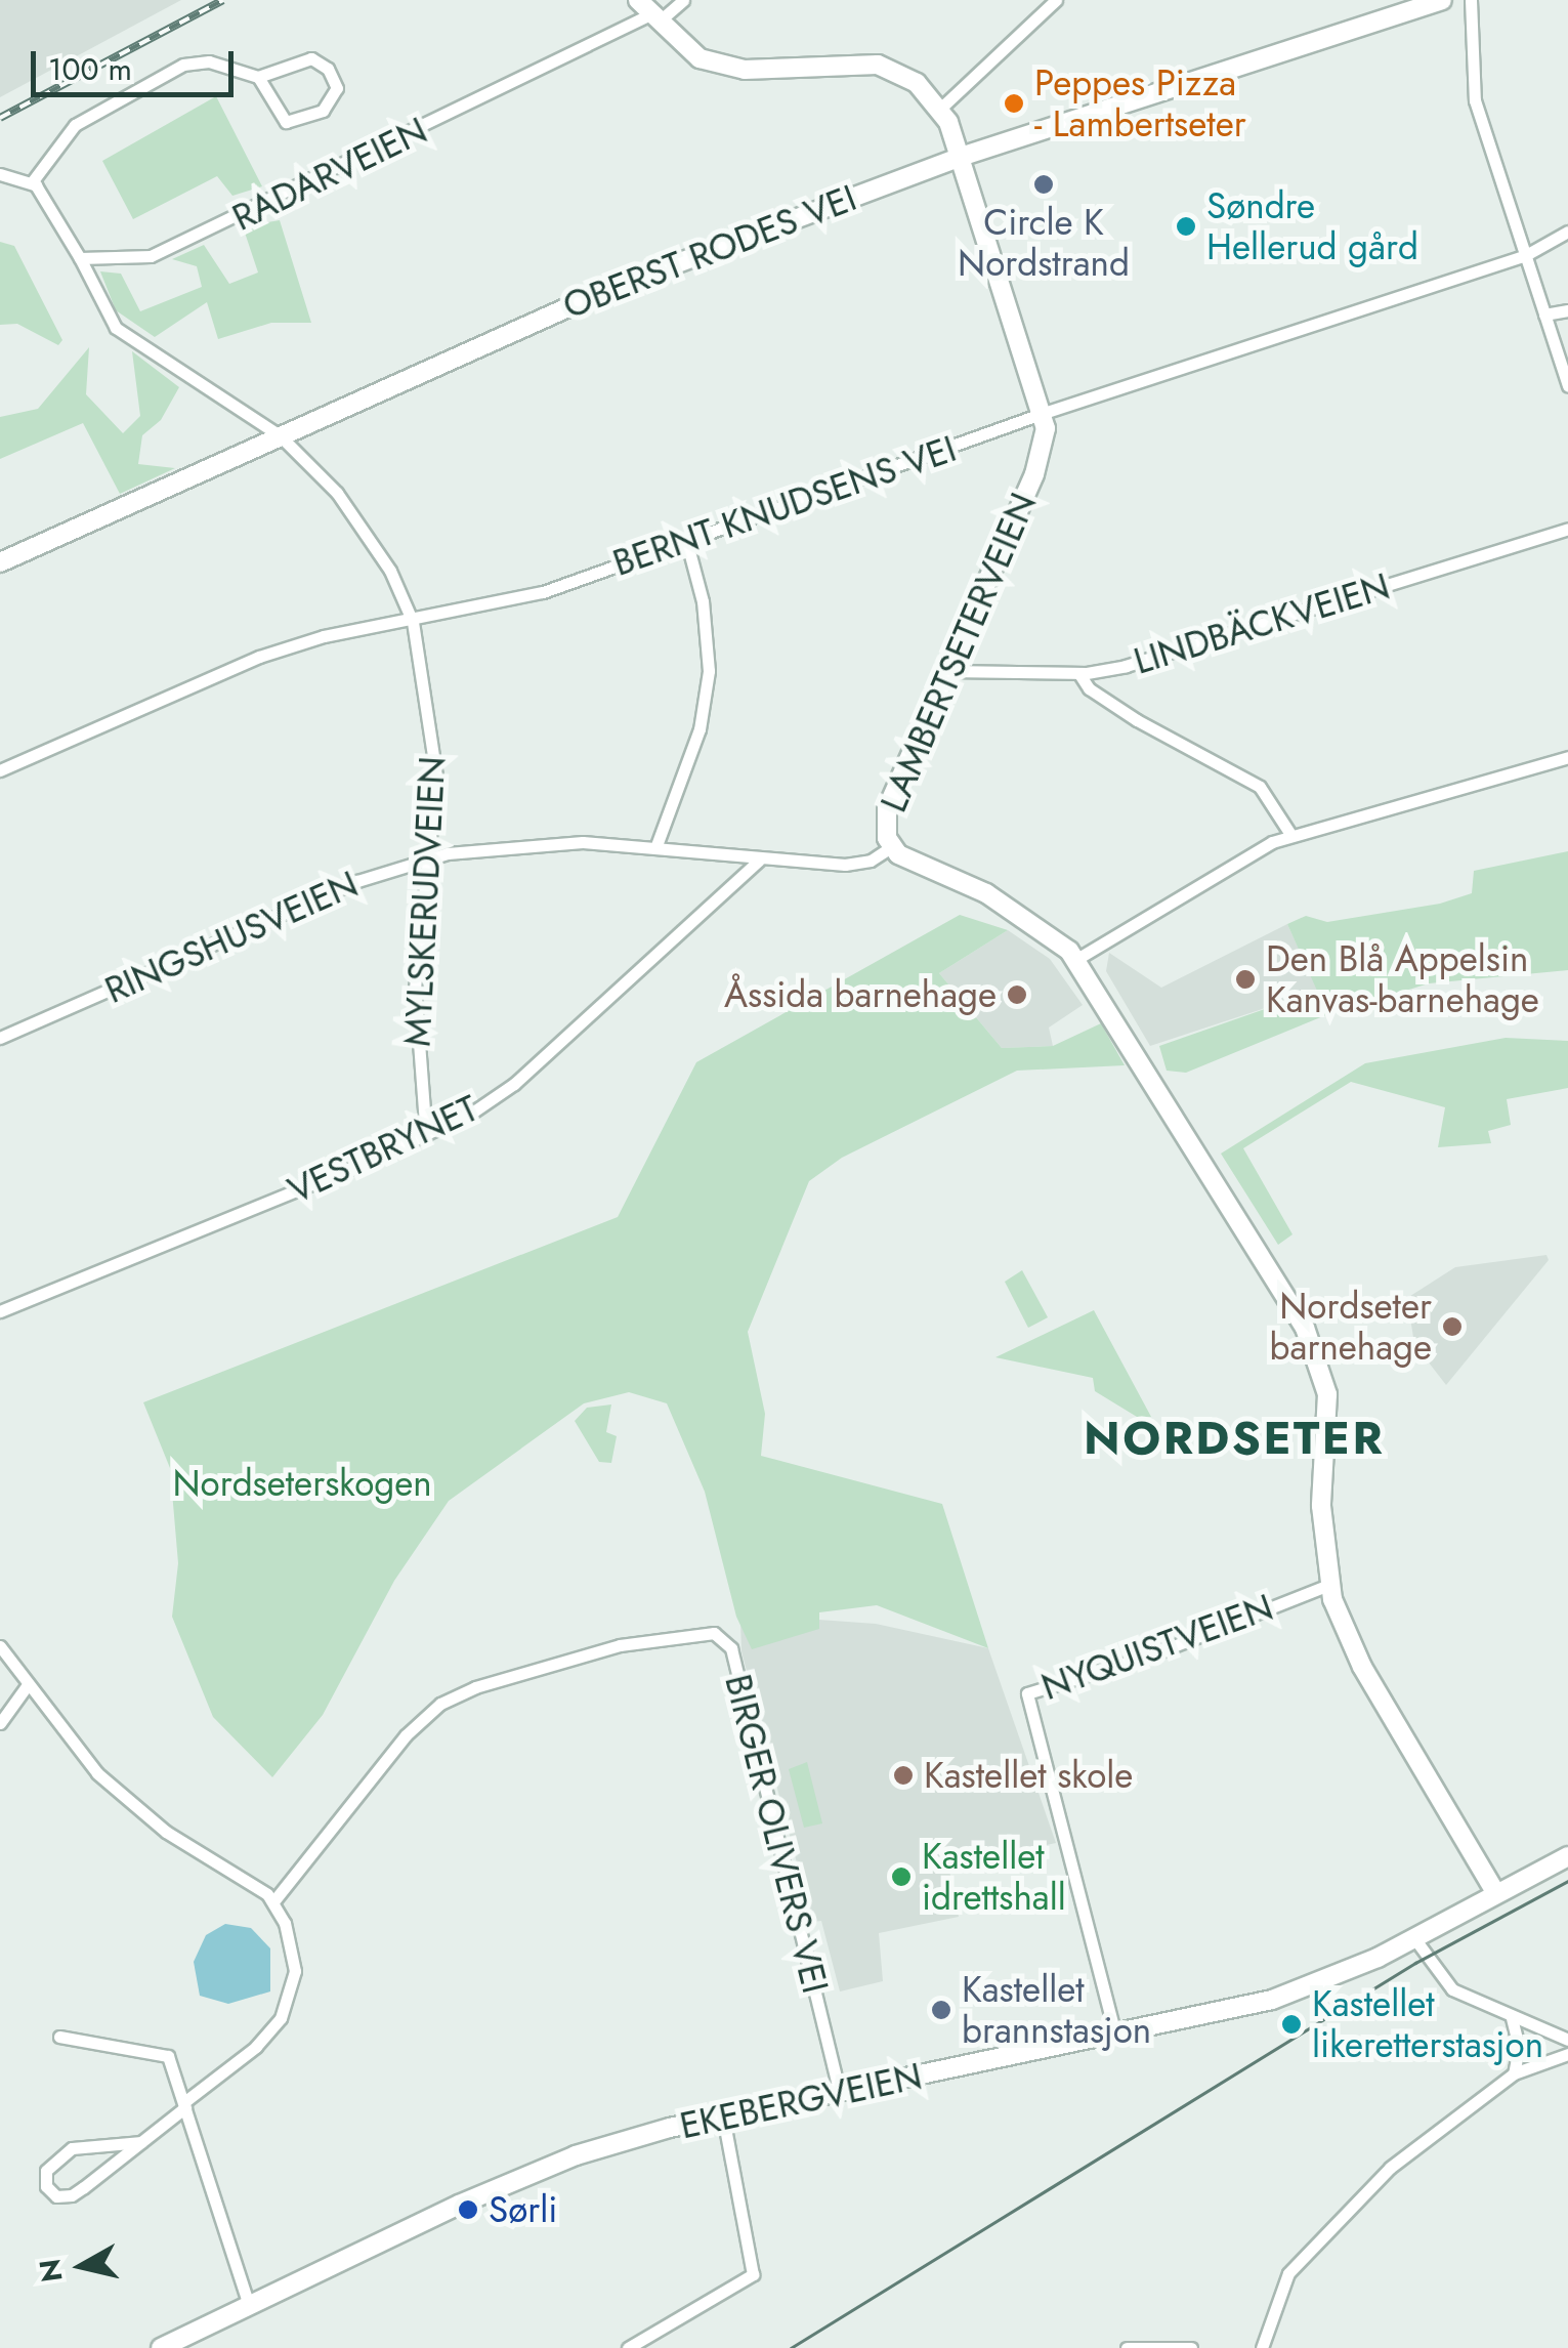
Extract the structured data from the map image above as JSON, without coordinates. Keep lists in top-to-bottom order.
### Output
{
  "streets": {
    "main road": ["OBERST RODES VEI", "LAMBERTSETERVEIEN", "EKEBERGVEIEN"],
    "street": [
      "RADARVEIEN",
      "BERNT KNUDSENS VEI",
      "LINDBÄCKVEIEN",
      "MYLSKERUDVEIEN",
      "RINGSHUSVEIEN",
      "VESTBRYNET",
      "NYQUISTVEIEN",
      "BIRGER OLIVERS VEI"
    ]
  },
  "crossings": [
    ["RADARVEIEN", "LAMBERTSETERVEIEN"],
    ["RADARVEIEN", "MYLSKERUDVEIEN"],
    ["OBERST RODES VEI", "LAMBERTSETERVEIEN"],
    ["OBERST RODES VEI", "MYLSKERUDVEIEN"],
    ["BERNT KNUDSENS VEI", "LAMBERTSETERVEIEN"],
    ["BERNT KNUDSENS VEI", "MYLSKERUDVEIEN"],
    ["LINDBÄCKVEIEN", "LAMBERTSETERVEIEN"],
    ["LAMBERTSETERVEIEN", "RINGSHUSVEIEN"],
    ["LAMBERTSETERVEIEN", "NYQUISTVEIEN"],
    ["LAMBERTSETERVEIEN", "EKEBERGVEIEN"],
    ["MYLSKERUDVEIEN", "RINGSHUSVEIEN"],
    ["MYLSKERUDVEIEN", "VESTBRYNET"],
    ["RINGSHUSVEIEN", "VESTBRYNET"],
    ["NYQUISTVEIEN", "EKEBERGVEIEN"],
    ["BIRGER OLIVERS VEI", "EKEBERGVEIEN"]
  ],
  "districts": ["NORDSETER"],
  "parks": ["Nordseterskogen"],
  "places": [
    "Peppes Pizza - Lambertseter",
    "Circle K Nordstrand",
    "Søndre Hellerud gård",
    "Den Blå Appelsin Kanvas-barnehage",
    "Åssida barnehage",
    "Nordseter barnehage",
    "Kastellet skole",
    "Kastellet idrettshall",
    "Kastellet brannstasjon",
    "Kastellet likeretterstasjon",
    "Sørli"
  ],
  "scale_bar": "100 m",
  "north": "left"
}
